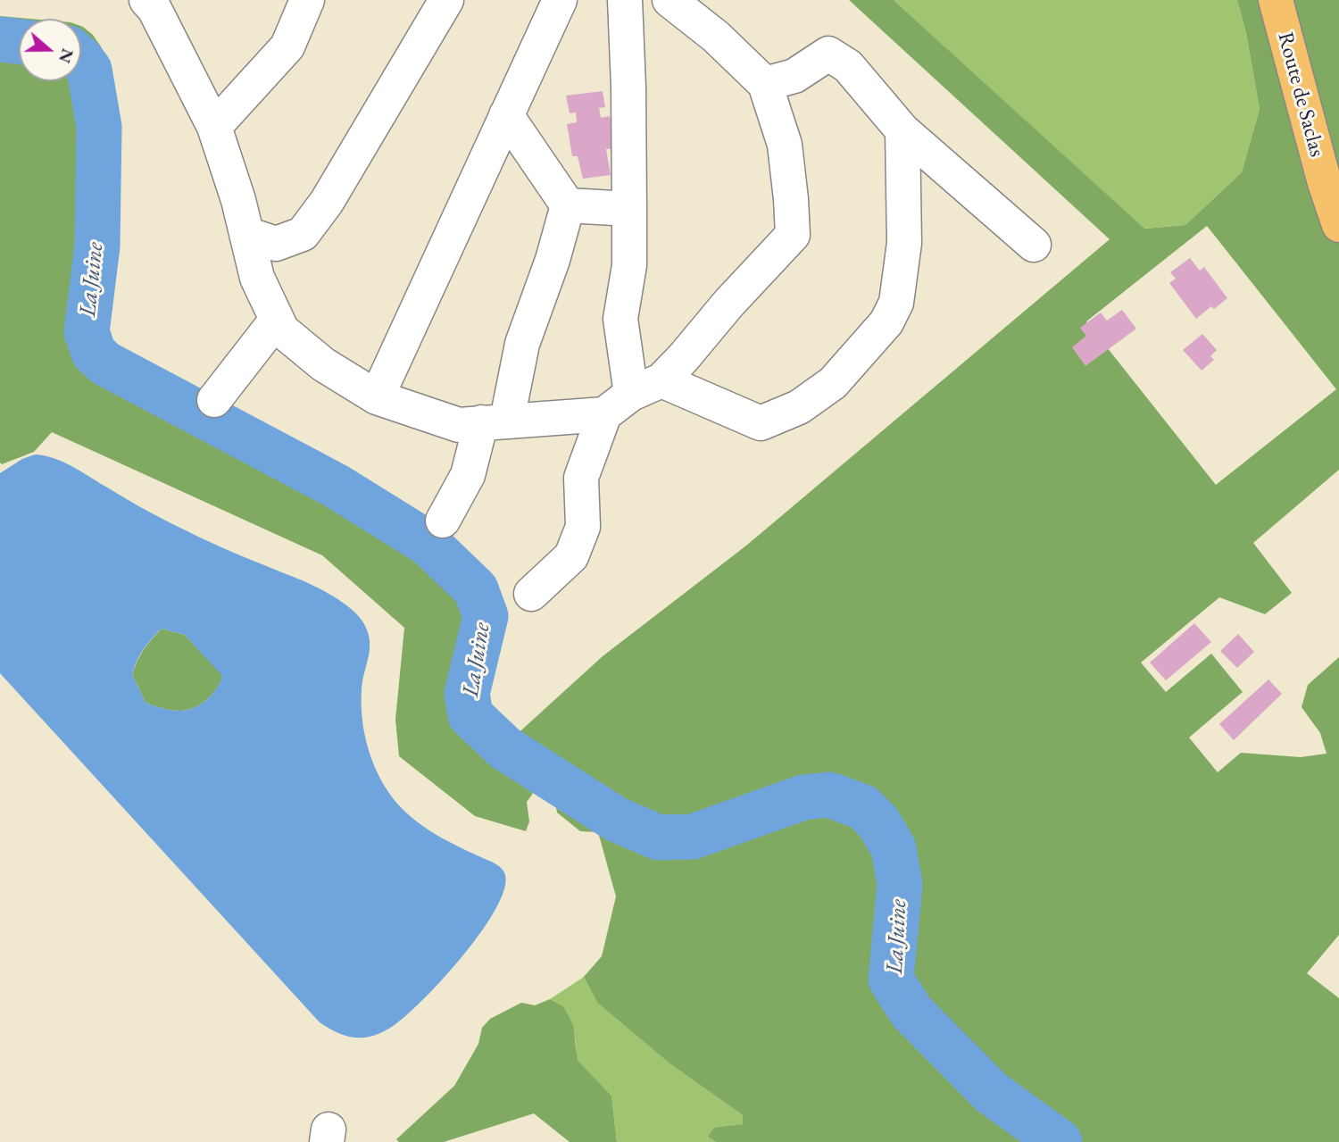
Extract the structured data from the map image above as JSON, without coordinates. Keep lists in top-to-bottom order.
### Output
{
  "streets": {
    "main road": ["Route de Saclas"]
  },
  "water": ["La Juine"],
  "north": "right"
}
